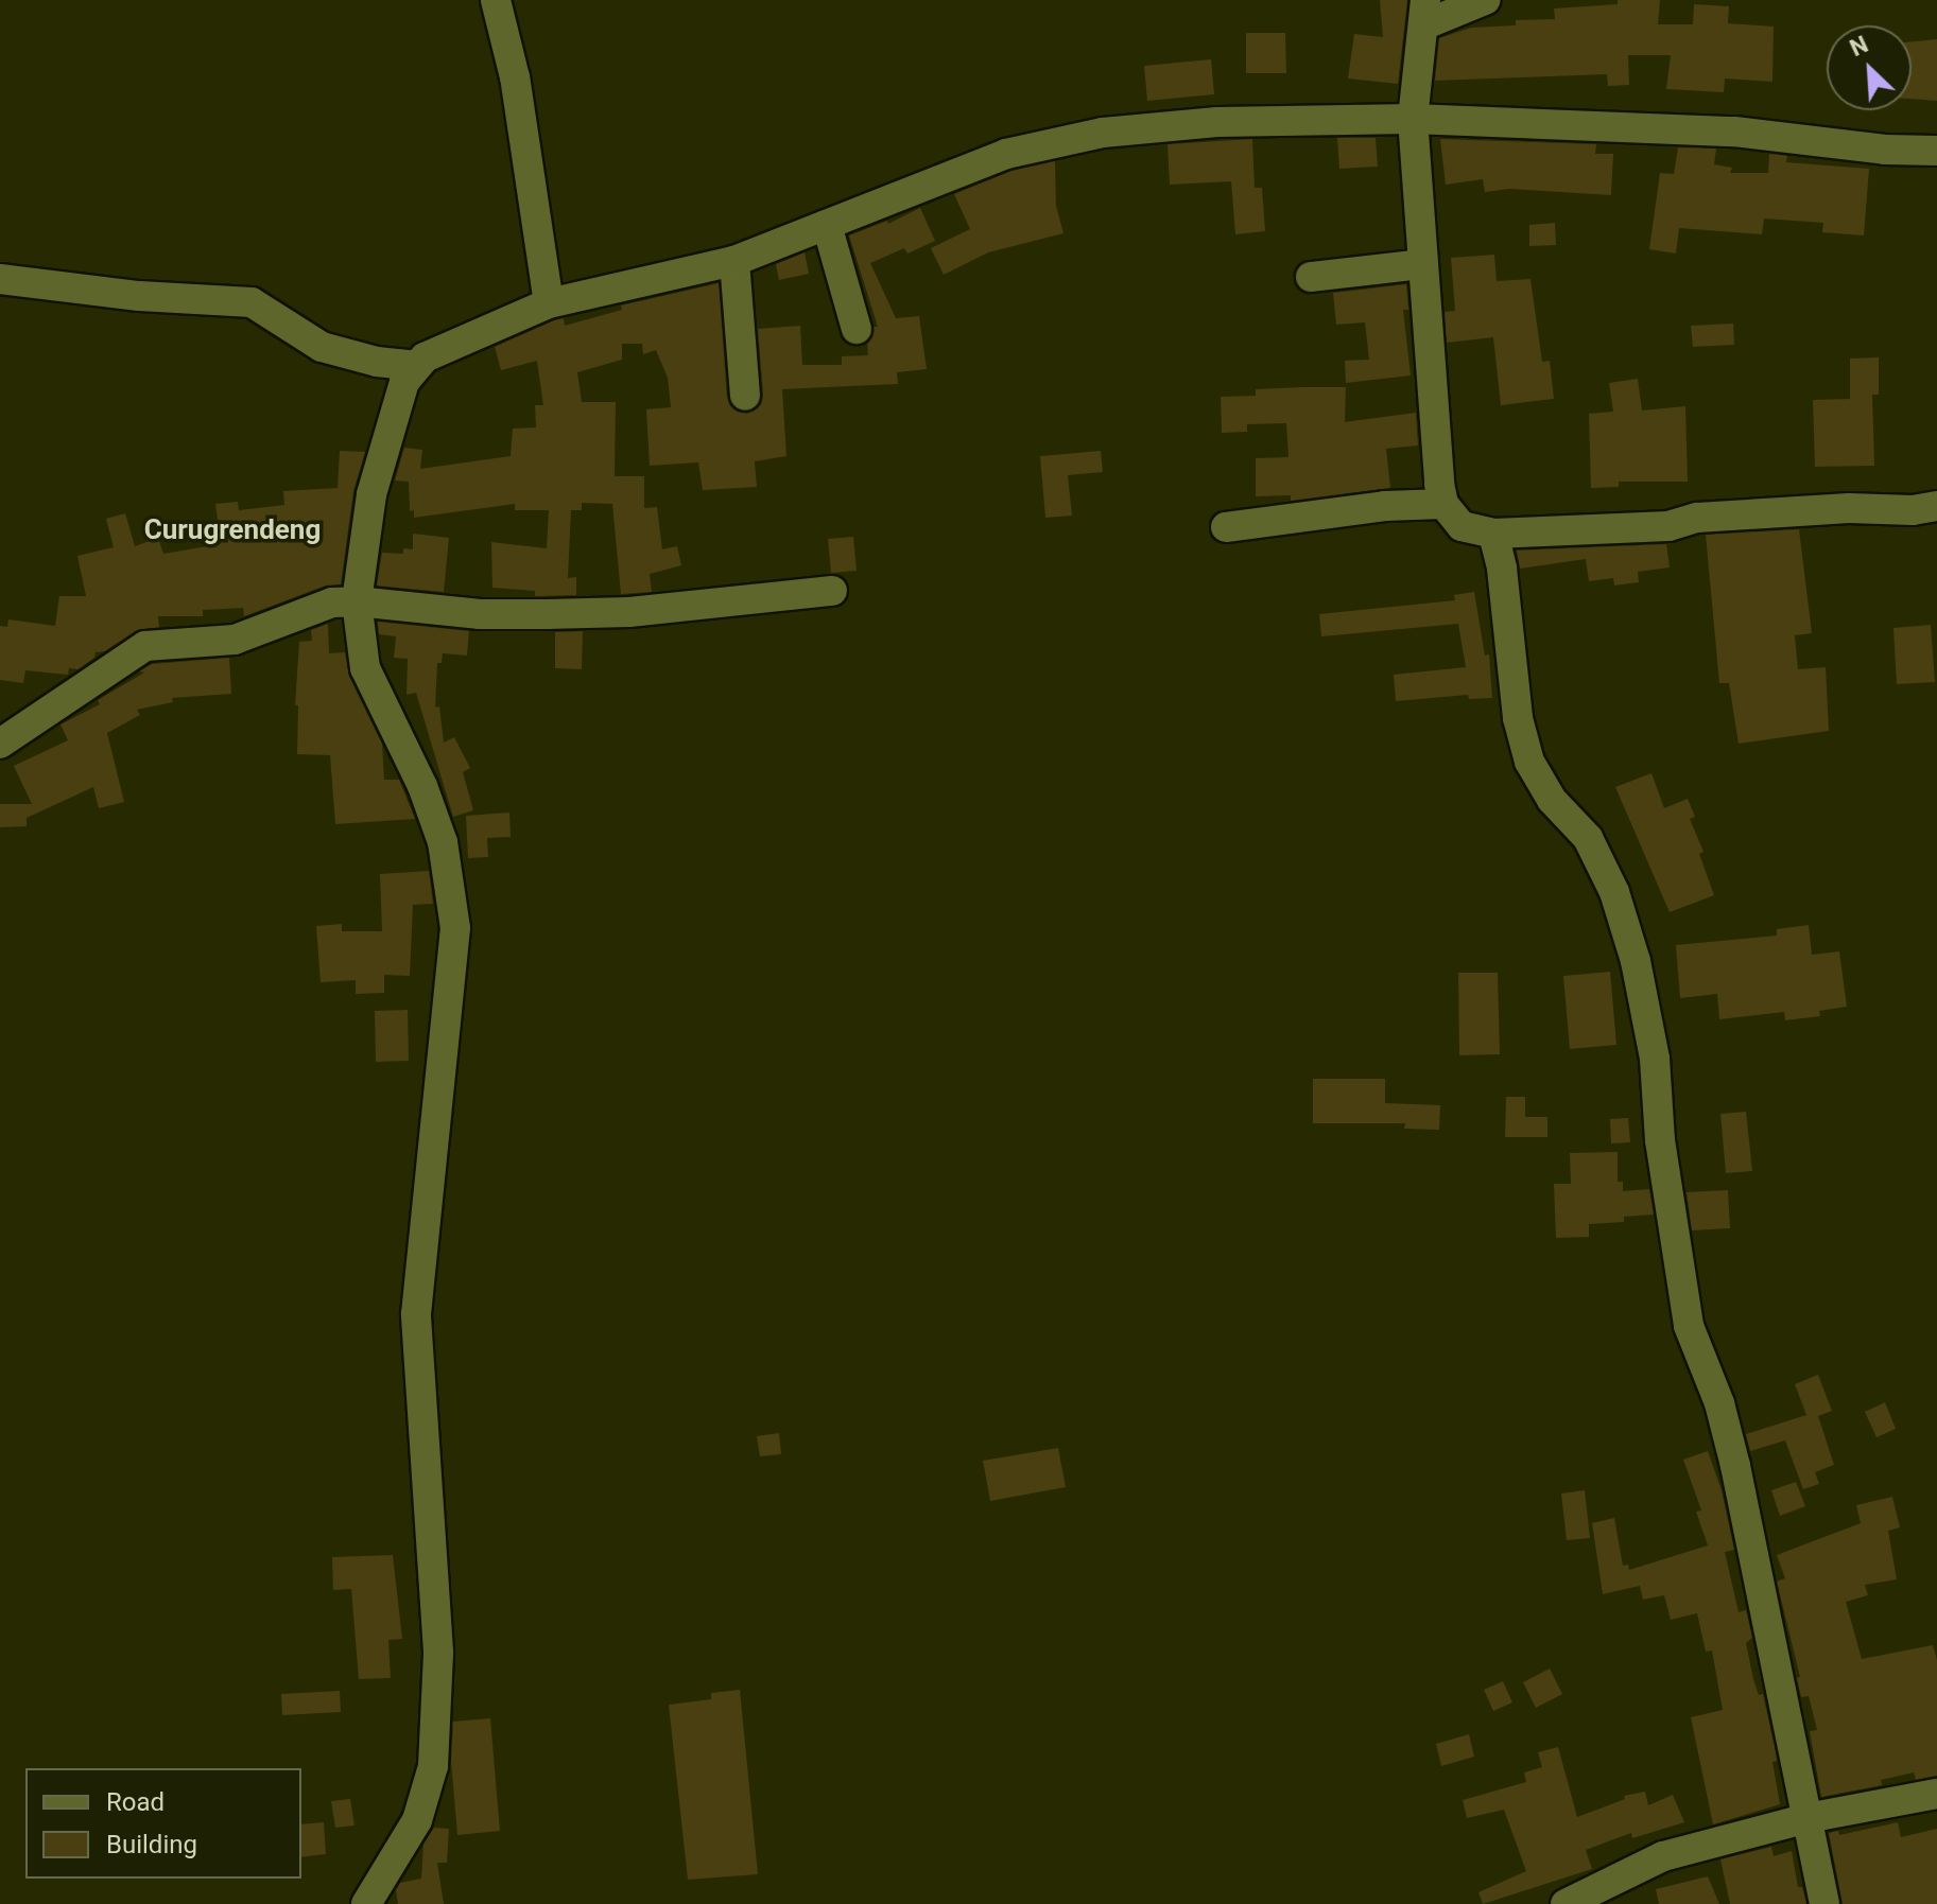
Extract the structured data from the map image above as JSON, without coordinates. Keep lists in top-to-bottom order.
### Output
{
  "districts": ["Curugrendeng"],
  "legend": ["Road", "Building"],
  "north": "top left"
}
